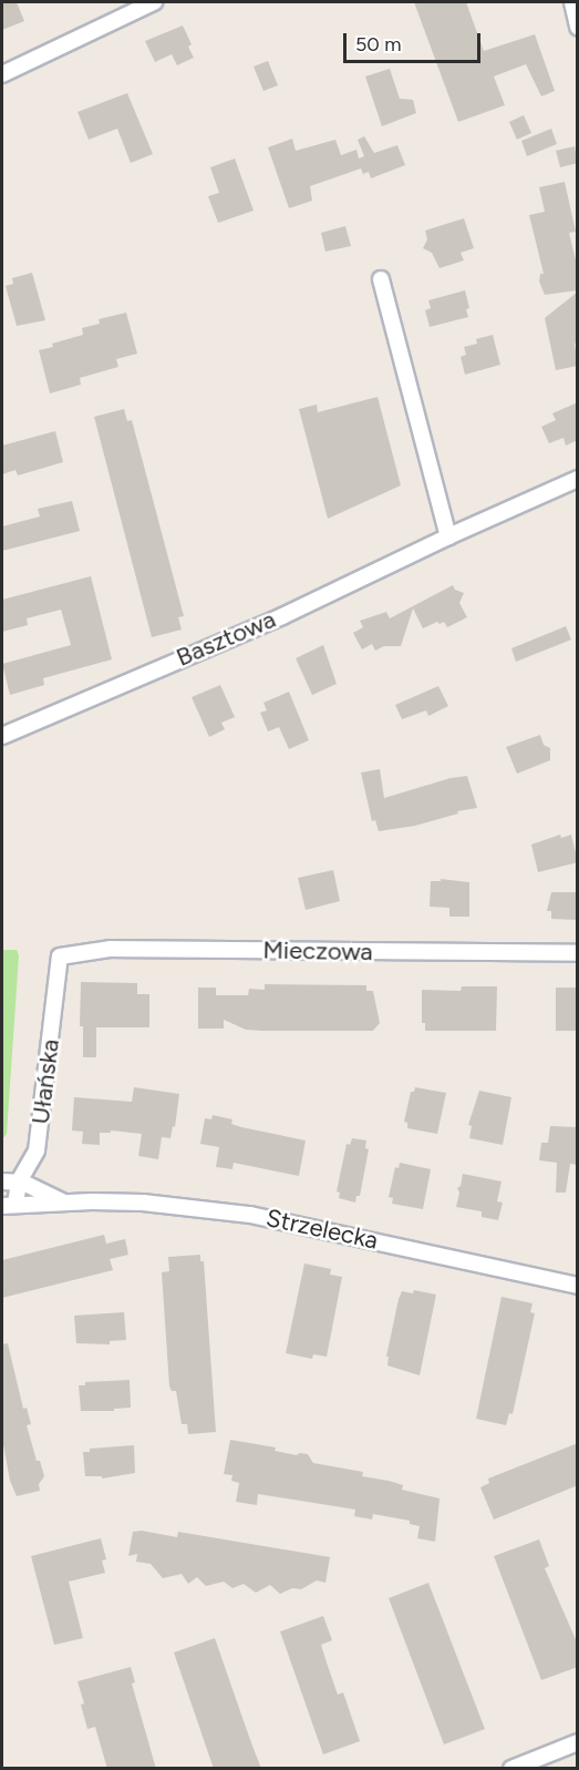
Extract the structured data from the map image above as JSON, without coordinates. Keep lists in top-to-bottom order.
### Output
{
  "streets": {
    "street": [
      "Basztowa",
      "Mieczowa",
      "Ułańska",
      "Strzelecka"
    ]
  },
  "crossings": [
    ["Mieczowa", "Ułańska"],
    ["Ułańska", "Strzelecka"]
  ],
  "scale_bar": "50 m"
}
